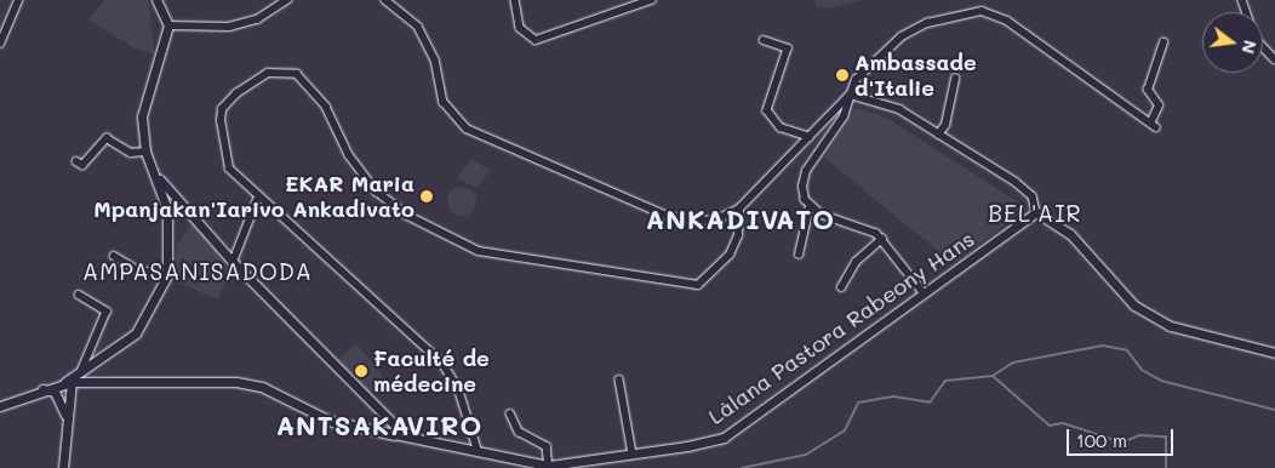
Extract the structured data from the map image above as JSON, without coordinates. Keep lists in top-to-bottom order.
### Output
{
  "streets": {
    "main road": ["Làlana Pastora Rabeony Hans"]
  },
  "districts": [
    "BEL'AIR",
    "ANKADIVATO",
    "AMPASANISADODA",
    "ANTSAKAVIRO"
  ],
  "places": ["Ambassade d'Italie", "EKAR Maria Mpanjakan'Iarivo Ankadivato", "Faculté de médecine"],
  "scale_bar": "100 m",
  "north": "right"
}
